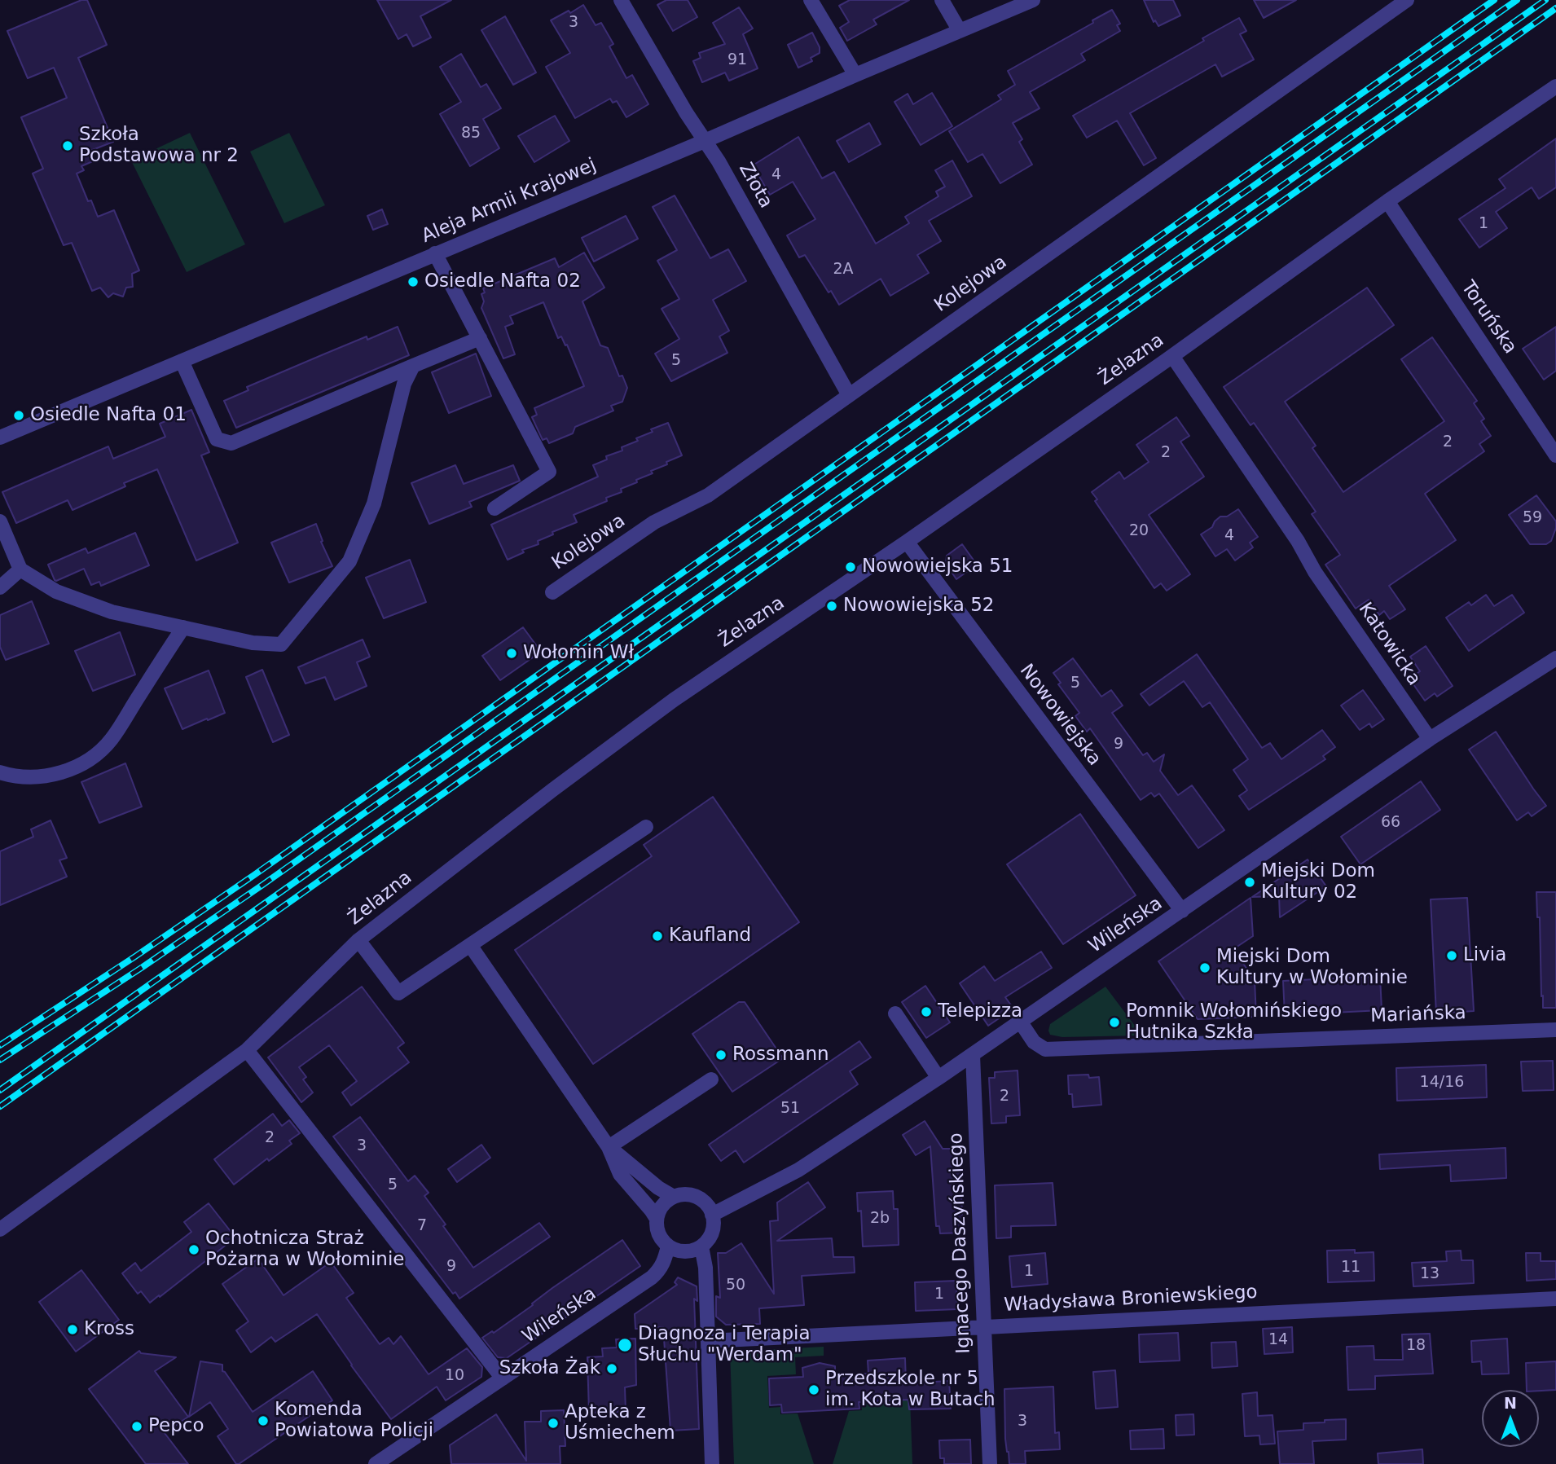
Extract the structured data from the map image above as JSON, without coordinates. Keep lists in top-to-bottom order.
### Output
{
  "streets": {
    "street": [
      "Złota",
      "Aleja Armii Krajowej",
      "Kolejowa",
      "Toruńska",
      "Żelazna",
      "Katowicka",
      "Nowowiejska",
      "Wileńska",
      "Mariańska",
      "Ignacego Daszyńskiego",
      "Władysława Broniewskiego"
    ]
  },
  "crossings": [
    ["Złota", "Aleja Armii Krajowej"],
    ["Złota", "Kolejowa"],
    ["Toruńska", "Żelazna"],
    ["Żelazna", "Katowicka"],
    ["Żelazna", "Nowowiejska"],
    ["Katowicka", "Wileńska"],
    ["Nowowiejska", "Wileńska"],
    ["Wileńska", "Mariańska"],
    ["Wileńska", "Ignacego Daszyńskiego"],
    ["Ignacego Daszyńskiego", "Władysława Broniewskiego"]
  ],
  "places": [
    "Szkoła Podstawowa nr 2",
    "Osiedle Nafta 02",
    "Osiedle Nafta 01",
    "Nowowiejska 51",
    "Nowowiejska 52",
    "Wołomin Wł",
    "Miejski Dom Kultury 02",
    "Kaufland",
    "Livia",
    "Miejski Dom Kultury w Wołominie",
    "Telepizza",
    "Pomnik Wołomińskiego Hutnika Szkła",
    "Rossmann",
    "Ochotnicza Straż Pożarna w Wołominie",
    "Kross",
    "Diagnoza i Terapia Słuchu \"Werdam\"",
    "Szkoła Żak",
    "Przedszkole nr 5 im. Kota w Butach",
    "Komenda Powiatowa Policji",
    "Apteka z Uśmiechem",
    "Pepco"
  ],
  "house_numbers": [
    "3",
    "91",
    "85",
    "4",
    "1",
    "2A",
    "5",
    "2",
    "2",
    "59",
    "20",
    "4",
    "5",
    "9",
    "66",
    "14/16",
    "2",
    "51",
    "2",
    "3",
    "5",
    "2b",
    "7",
    "9",
    "11",
    "1",
    "13",
    "50",
    "1",
    "14",
    "18",
    "10",
    "3"
  ],
  "north": "top"
}
